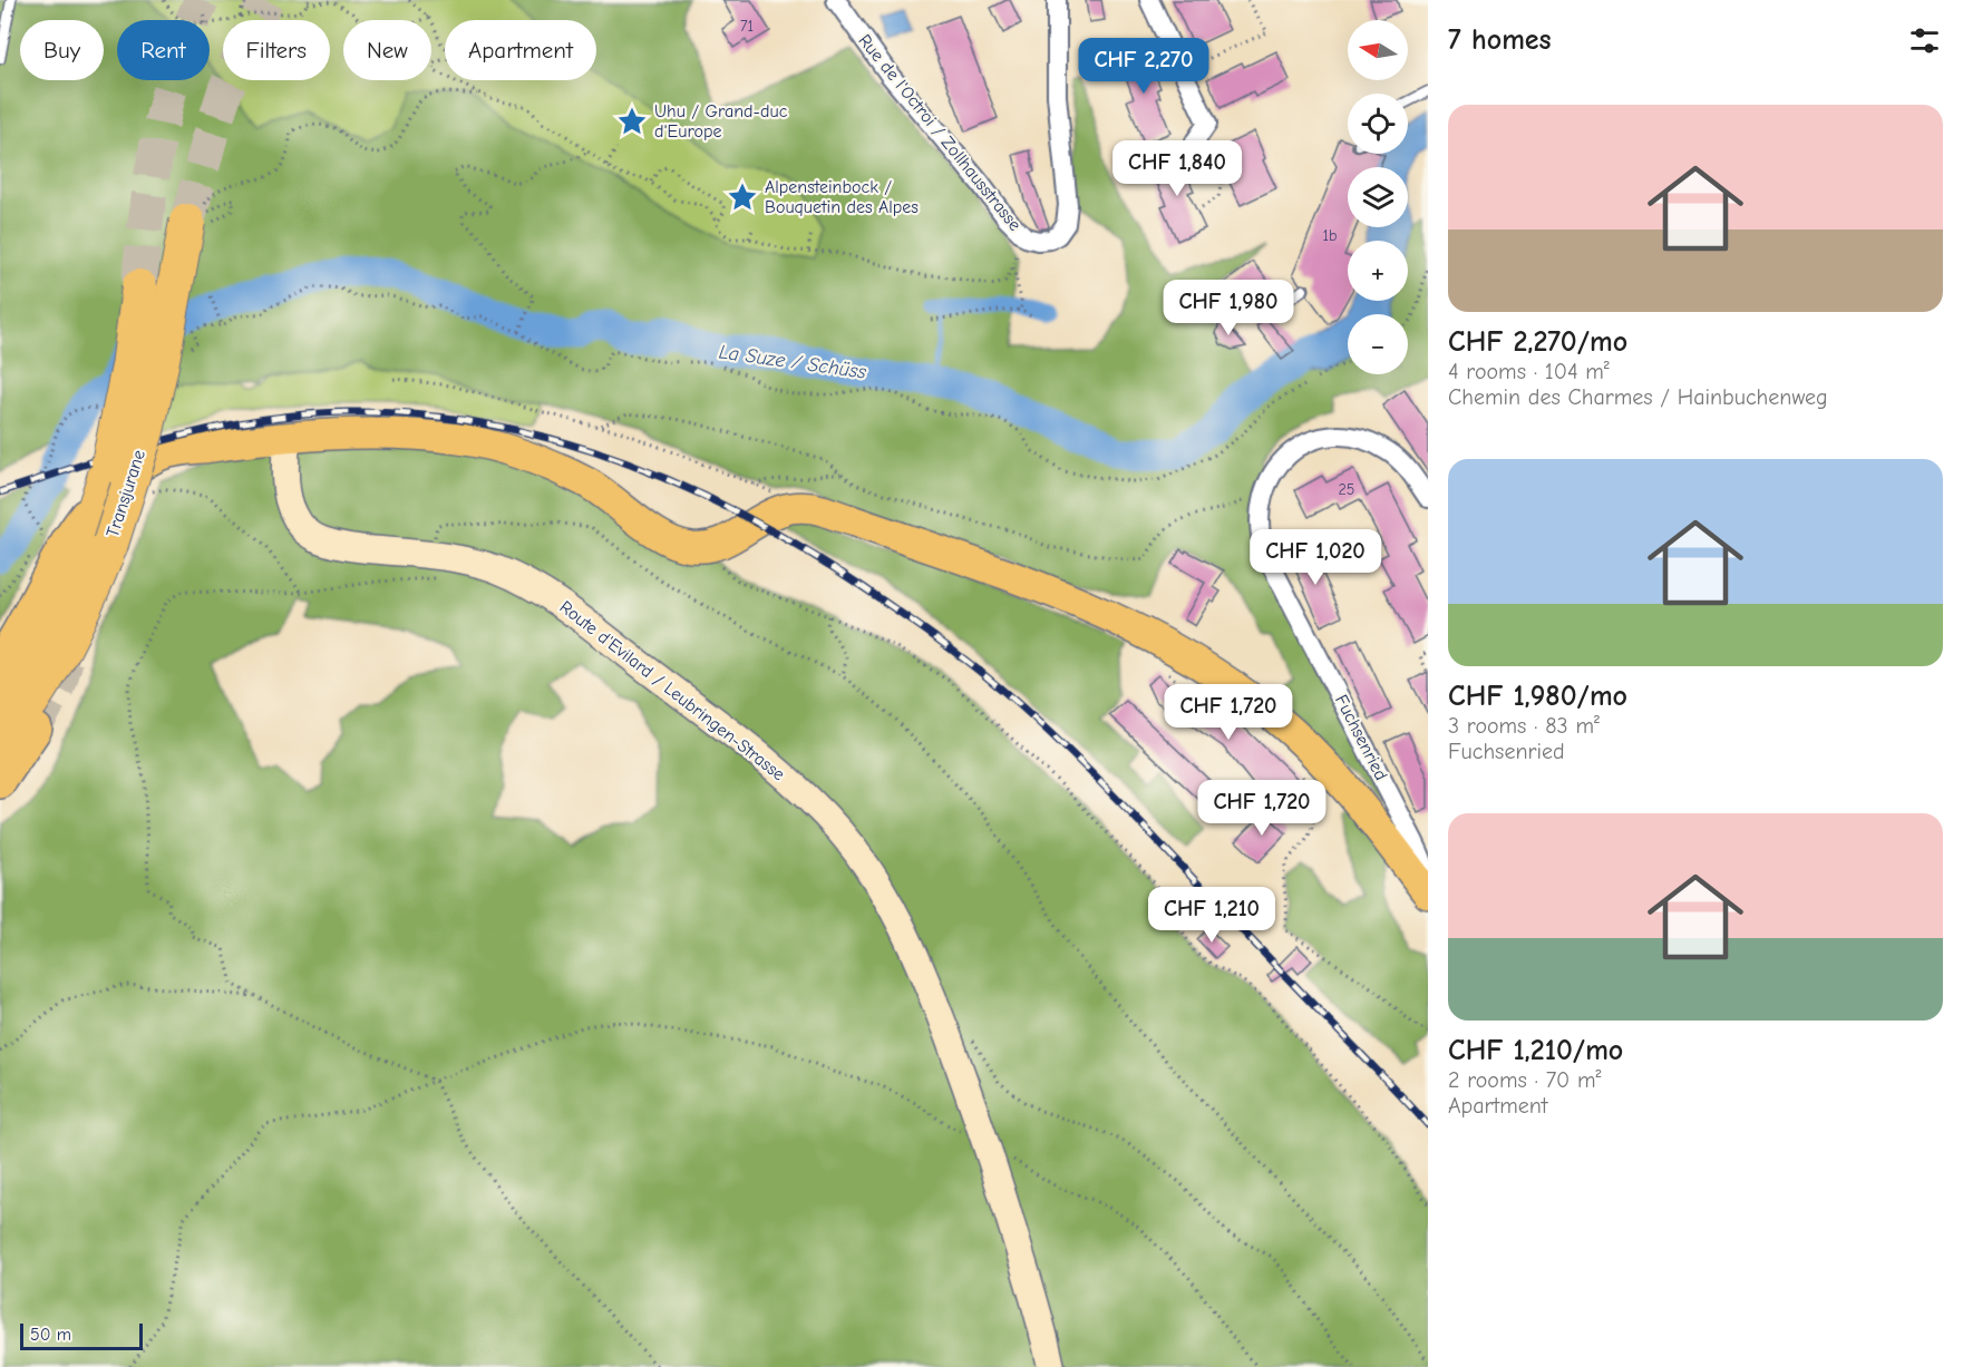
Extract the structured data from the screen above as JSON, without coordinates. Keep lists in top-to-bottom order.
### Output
{
  "streets": {
    "highway": ["Transjurane"],
    "street": ["Rue de l'Octroi / Zollhausstrasse", "Route d'Evilard / Leubringen-Strasse", "Fuchsenried"]
  },
  "water": ["La Suze / Schüss"],
  "places": {
    "place": ["Uhu / Grand-duc d'Europe", "Alpensteinbock / Bouquetin des Alpes"]
  },
  "house_numbers": ["71", "1b", "25"],
  "scale_bar": "50 m",
  "north": "left",
  "page": {
    "heading": "7 homes",
    "map_buttons": ["+", "−"],
    "chip": [
      "Buy",
      "Rent",
      "Filters",
      "New",
      "Apartment"
    ],
    "price": [
      "CHF 2,270",
      "CHF 1,840",
      "CHF 1,980",
      "CHF 1,020",
      "CHF 1,720",
      "CHF 1,720",
      "CHF 1,210"
    ],
    "list": [
      {
        "name": "CHF 2,270/mo",
        "note": "4 rooms · 104 m² · Chemin des Charmes / Hainbuchenweg"
      },
      {
        "name": "CHF 1,980/mo",
        "note": "3 rooms · 83 m² · Fuchsenried"
      },
      {
        "name": "CHF 1,210/mo",
        "note": "2 rooms · 70 m² · Apartment"
      }
    ],
    "scale": "50 m"
  }
}
